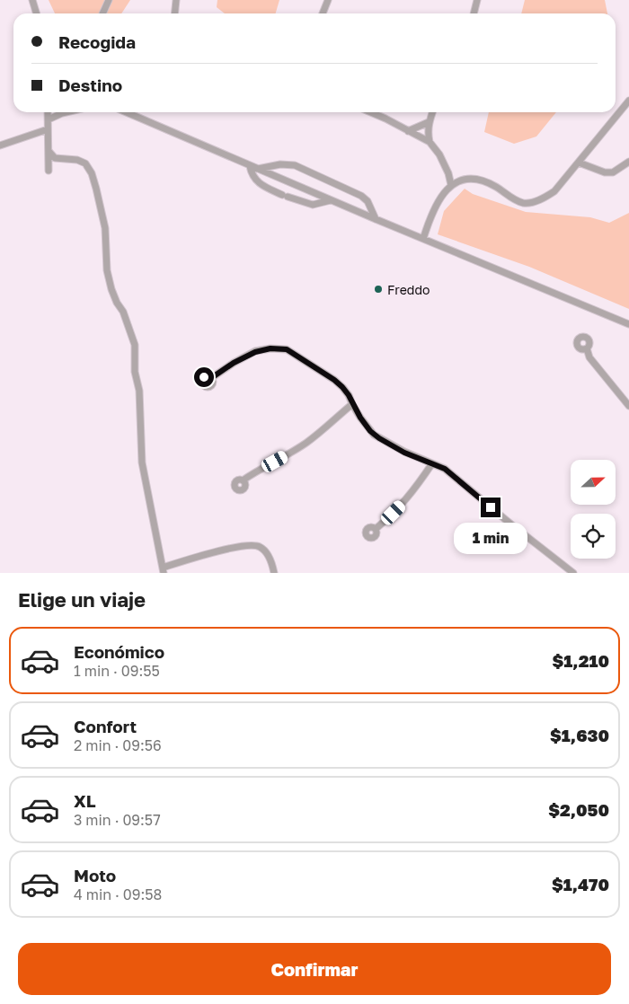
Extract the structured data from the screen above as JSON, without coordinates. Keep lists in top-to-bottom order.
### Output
{
  "places": ["Freddo"],
  "north": "right",
  "page": {
    "banner": ["Recogida", "Destino"],
    "bubble": "1 min",
    "heading": "Elige un viaje",
    "list": [
      {
        "name": "Económico",
        "note": "1 min · 09:55",
        "value": "$1,210"
      },
      {
        "name": "Confort",
        "note": "2 min · 09:56",
        "value": "$1,630"
      },
      {
        "name": "XL",
        "note": "3 min · 09:57",
        "value": "$2,050"
      },
      {
        "name": "Moto",
        "note": "4 min · 09:58",
        "value": "$1,470"
      }
    ],
    "buttons": "Confirmar"
  }
}
